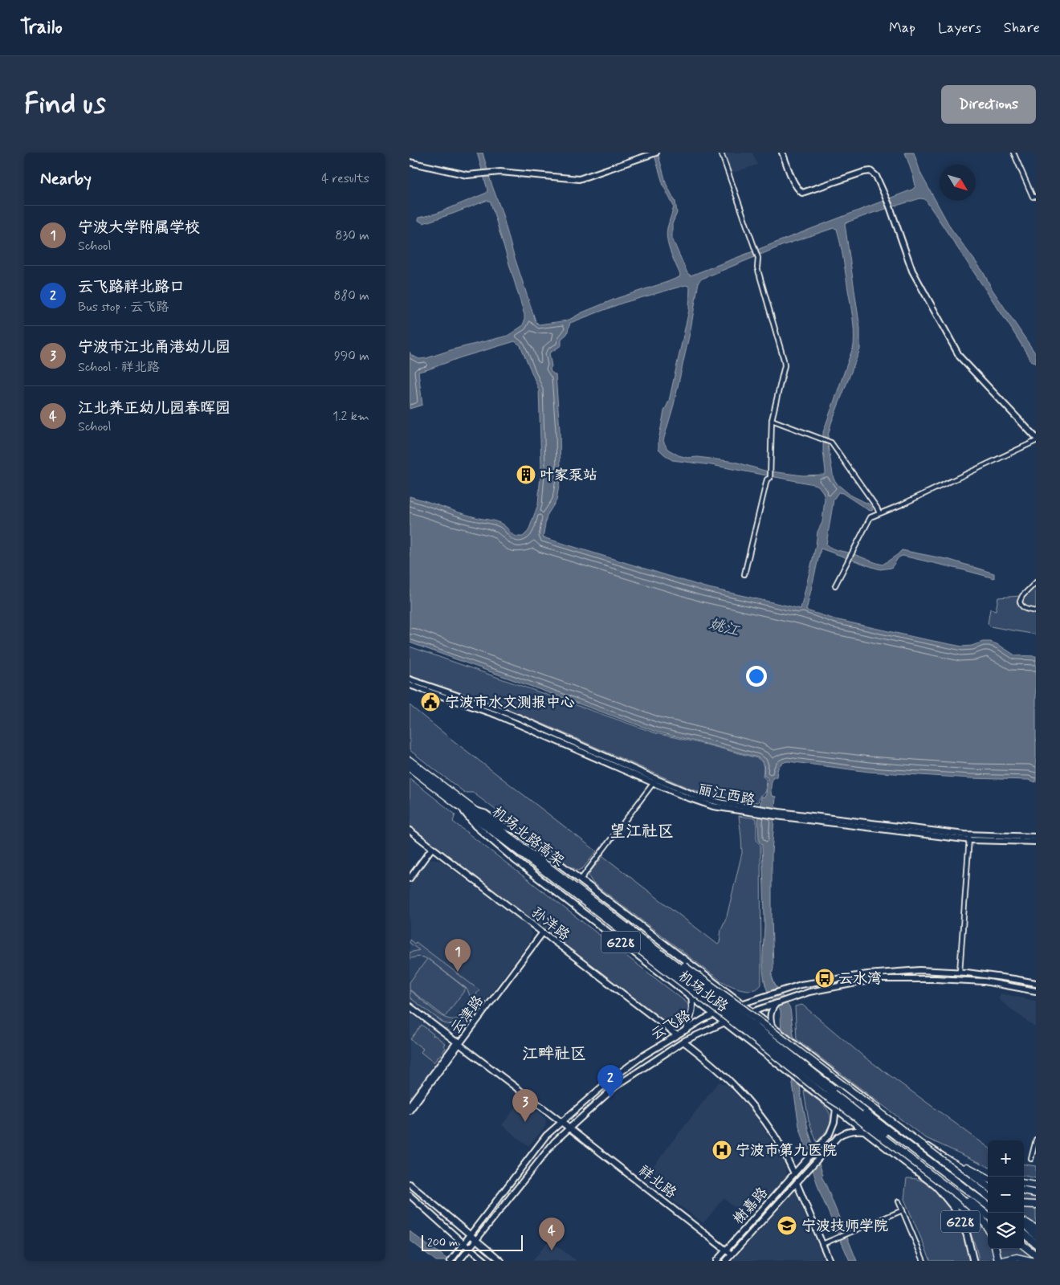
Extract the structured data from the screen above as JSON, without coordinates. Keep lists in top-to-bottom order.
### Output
{
  "streets": {
    "highway": ["机场北路高架", "G228", "机场北路"],
    "main road": [
      "丽江西路",
      "孙洋路",
      "云津路",
      "云飞路",
      "祥北路",
      "榭嘉路"
    ]
  },
  "crossings": [
    ["机场北路高架", "机场北路"],
    ["孙洋路", "云津路"],
    ["孙洋路", "云飞路"],
    ["G228", "机场北路"],
    ["机场北路", "云飞路"],
    ["机场北路", "榭嘉路"],
    ["云津路", "祥北路"],
    ["云飞路", "祥北路"],
    ["祥北路", "榭嘉路"]
  ],
  "districts": ["望江社区", "江畔社区"],
  "water": ["姚江"],
  "places": {
    "building": ["叶家泵站"],
    "public building": ["宁波市水文测报中心"],
    "bus stop": ["云水湾"],
    "hospital": ["宁波市第九医院"],
    "school or university": ["宁波技师学院"]
  },
  "scale_bar": "200 m",
  "north": "bottom right",
  "page": {
    "header": "Trailo",
    "nav": ["Map", "Layers", "Share"],
    "buttons": "Directions",
    "title": "Find us",
    "heading": ["Nearby", "4 results"],
    "list": [
      {
        "mark": "1",
        "name": "宁波大学附属学校",
        "note": "School",
        "value": "830 m"
      },
      {
        "mark": "2",
        "name": "云飞路祥北路口",
        "note": "Bus stop · 云飞路",
        "value": "880 m"
      },
      {
        "mark": "3",
        "name": "宁波市江北甬港幼儿园",
        "note": "School · 祥北路",
        "value": "990 m"
      },
      {
        "mark": "4",
        "name": "江北养正幼儿园春晖园",
        "note": "School",
        "value": "1.2 km"
      }
    ],
    "pins": [
      "1",
      "2",
      "3",
      "4"
    ],
    "map_buttons": ["+", "−"],
    "scale": "200 m"
  }
}
